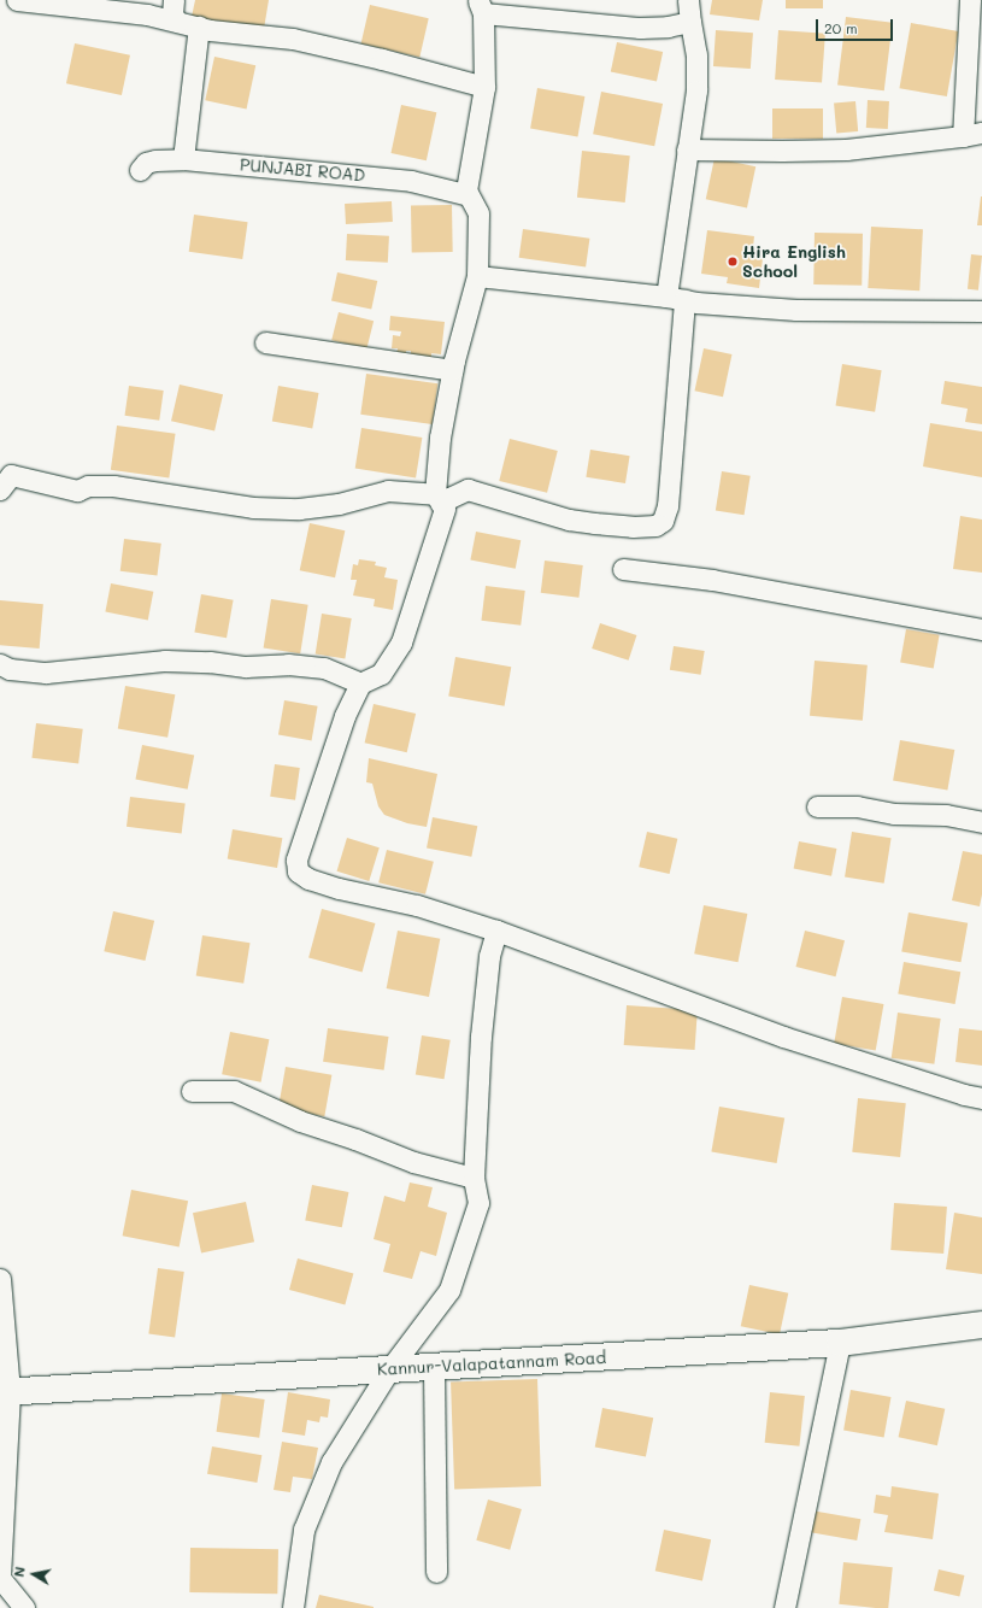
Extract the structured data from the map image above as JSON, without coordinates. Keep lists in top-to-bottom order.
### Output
{
  "streets": {
    "main road": ["Kannur-Valapatannam Road"],
    "street": ["PUNJABI ROAD"]
  },
  "places": ["Hira English School"],
  "scale_bar": "20 m",
  "north": "left"
}
